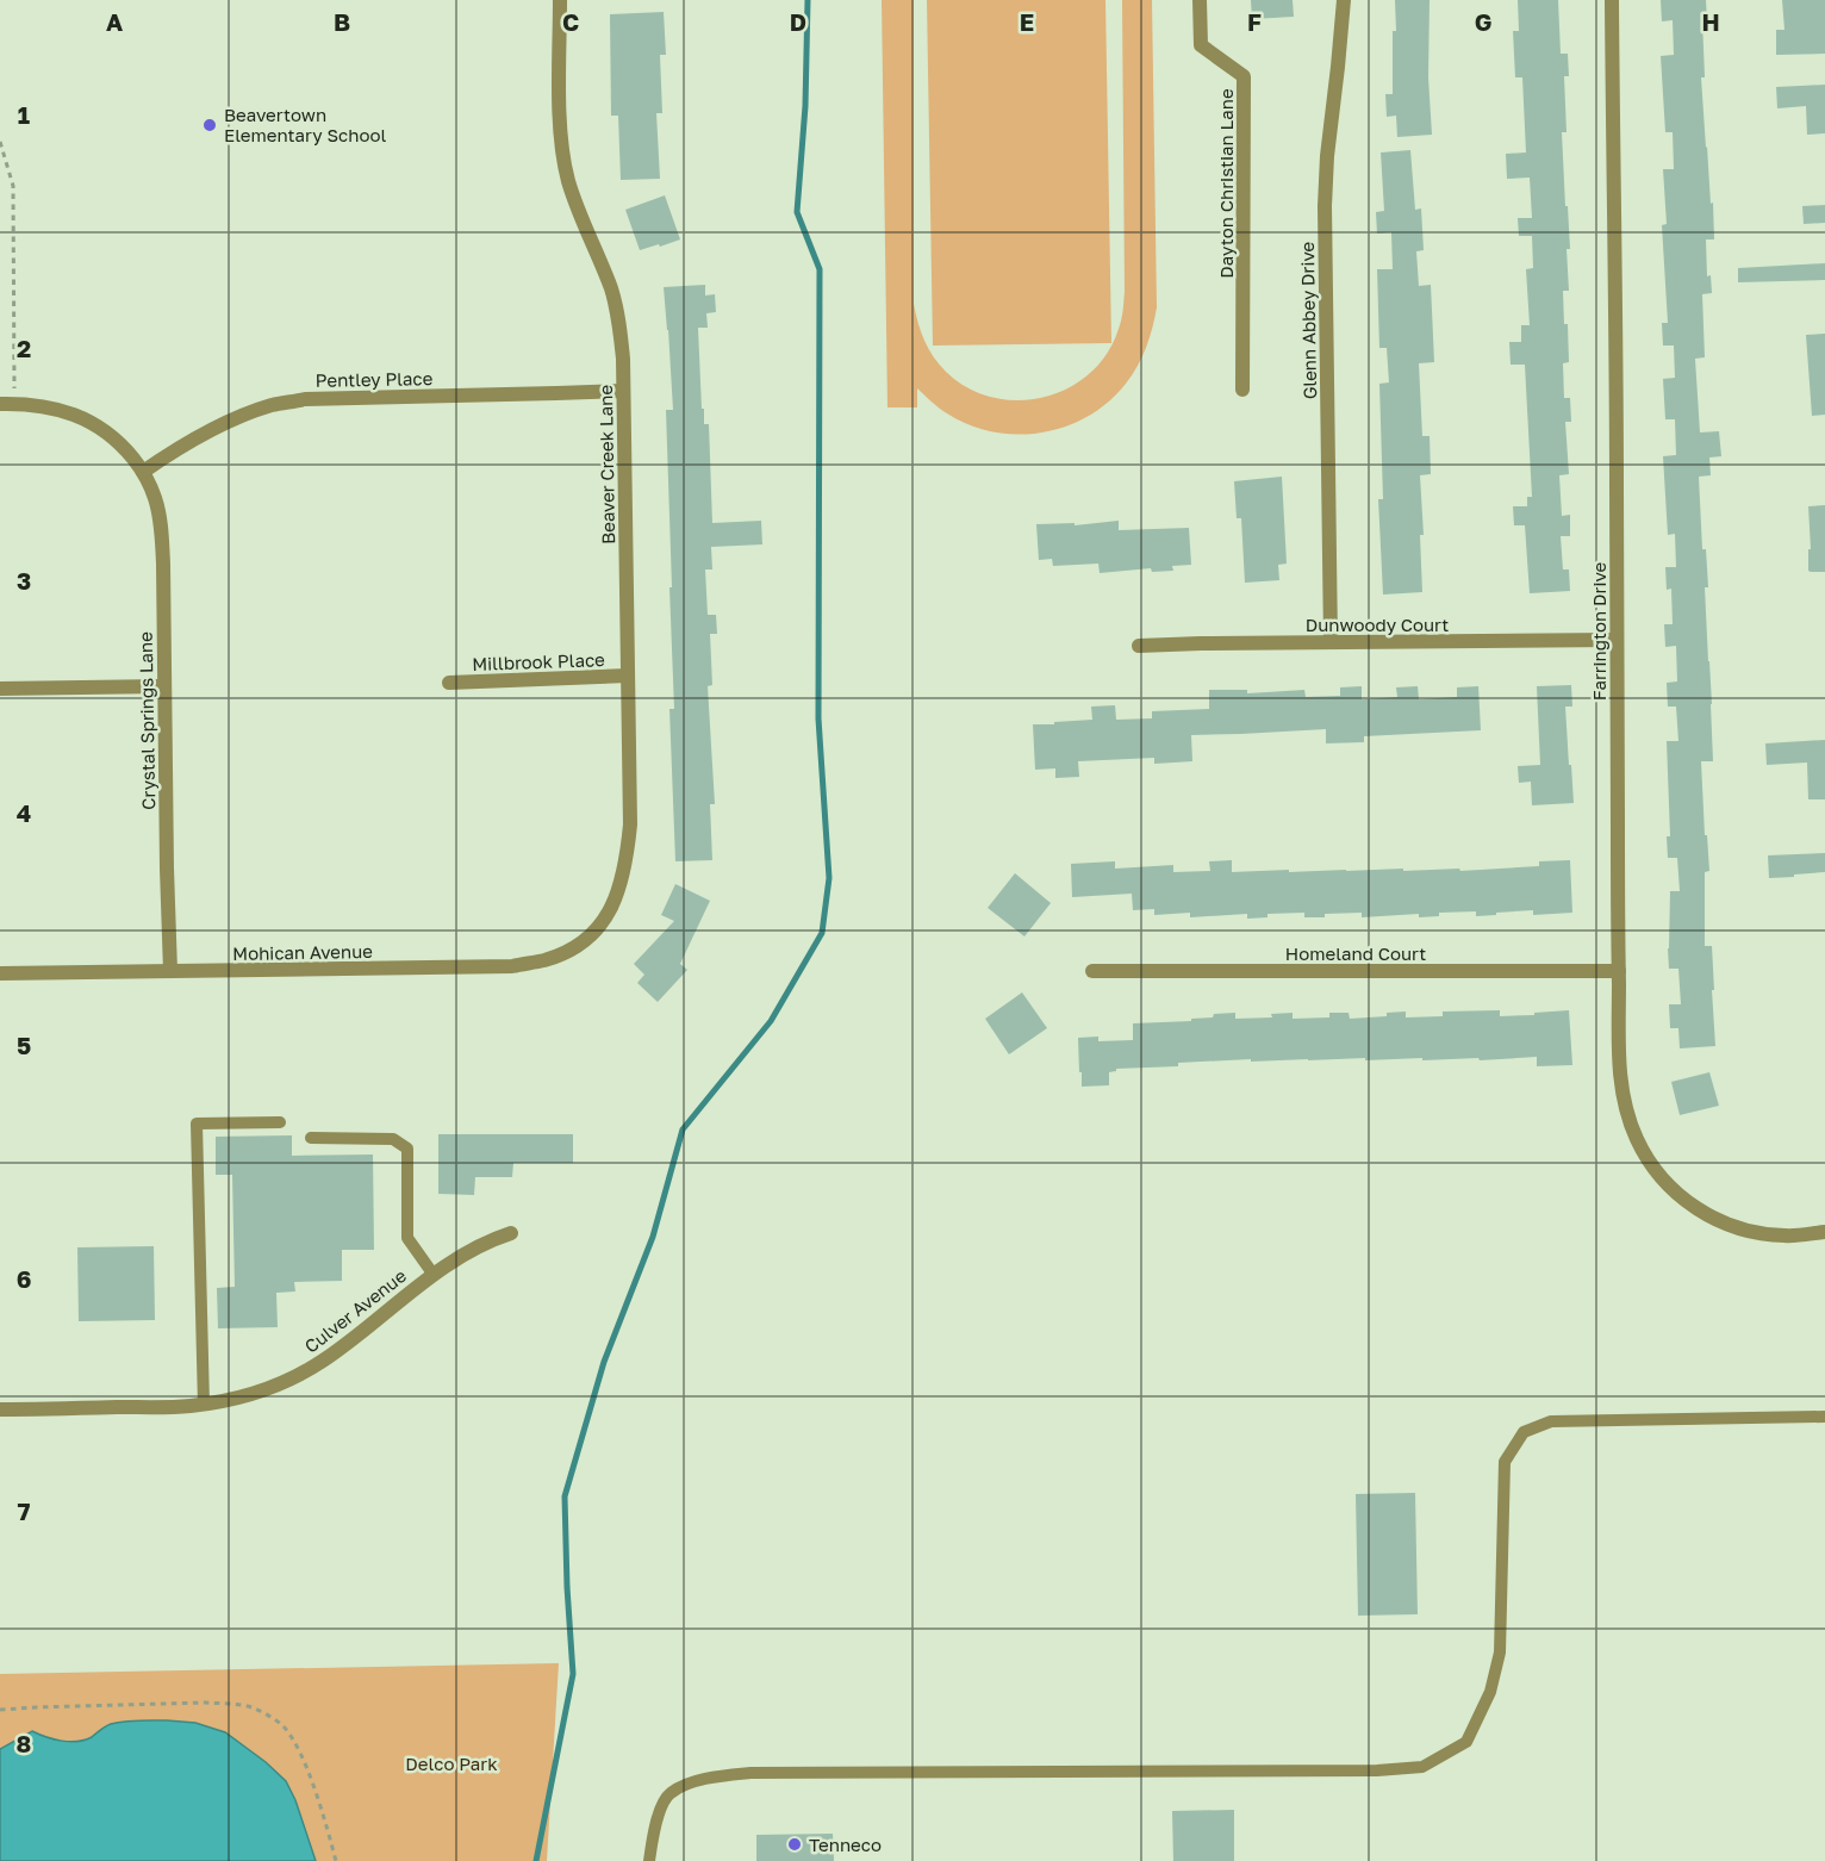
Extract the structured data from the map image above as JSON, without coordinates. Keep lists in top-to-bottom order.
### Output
{
  "streets": {
    "street": [
      "Dayton Christian Lane",
      "Glenn Abbey Drive",
      "Pentley Place",
      "Beaver Creek Lane",
      "Dunwoody Court",
      "Farrington Drive",
      "Millbrook Place",
      "Crystal Springs Lane",
      "Mohican Avenue",
      "Homeland Court",
      "Culver Avenue"
    ]
  },
  "crossings": [
    ["Glenn Abbey Drive", "Dunwoody Court"],
    ["Pentley Place", "Beaver Creek Lane"],
    ["Pentley Place", "Crystal Springs Lane"],
    ["Beaver Creek Lane", "Millbrook Place"],
    ["Beaver Creek Lane", "Mohican Avenue"],
    ["Dunwoody Court", "Farrington Drive"],
    ["Farrington Drive", "Homeland Court"],
    ["Crystal Springs Lane", "Mohican Avenue"]
  ],
  "parks": ["Delco Park"],
  "places": ["Beavertown Elementary School", "Tenneco"],
  "grid": {
    "columns": [
      "A",
      "B",
      "C",
      "D",
      "E",
      "F",
      "G",
      "H"
    ],
    "rows": [
      "1",
      "2",
      "3",
      "4",
      "5",
      "6",
      "7",
      "8"
    ]
  }
}
